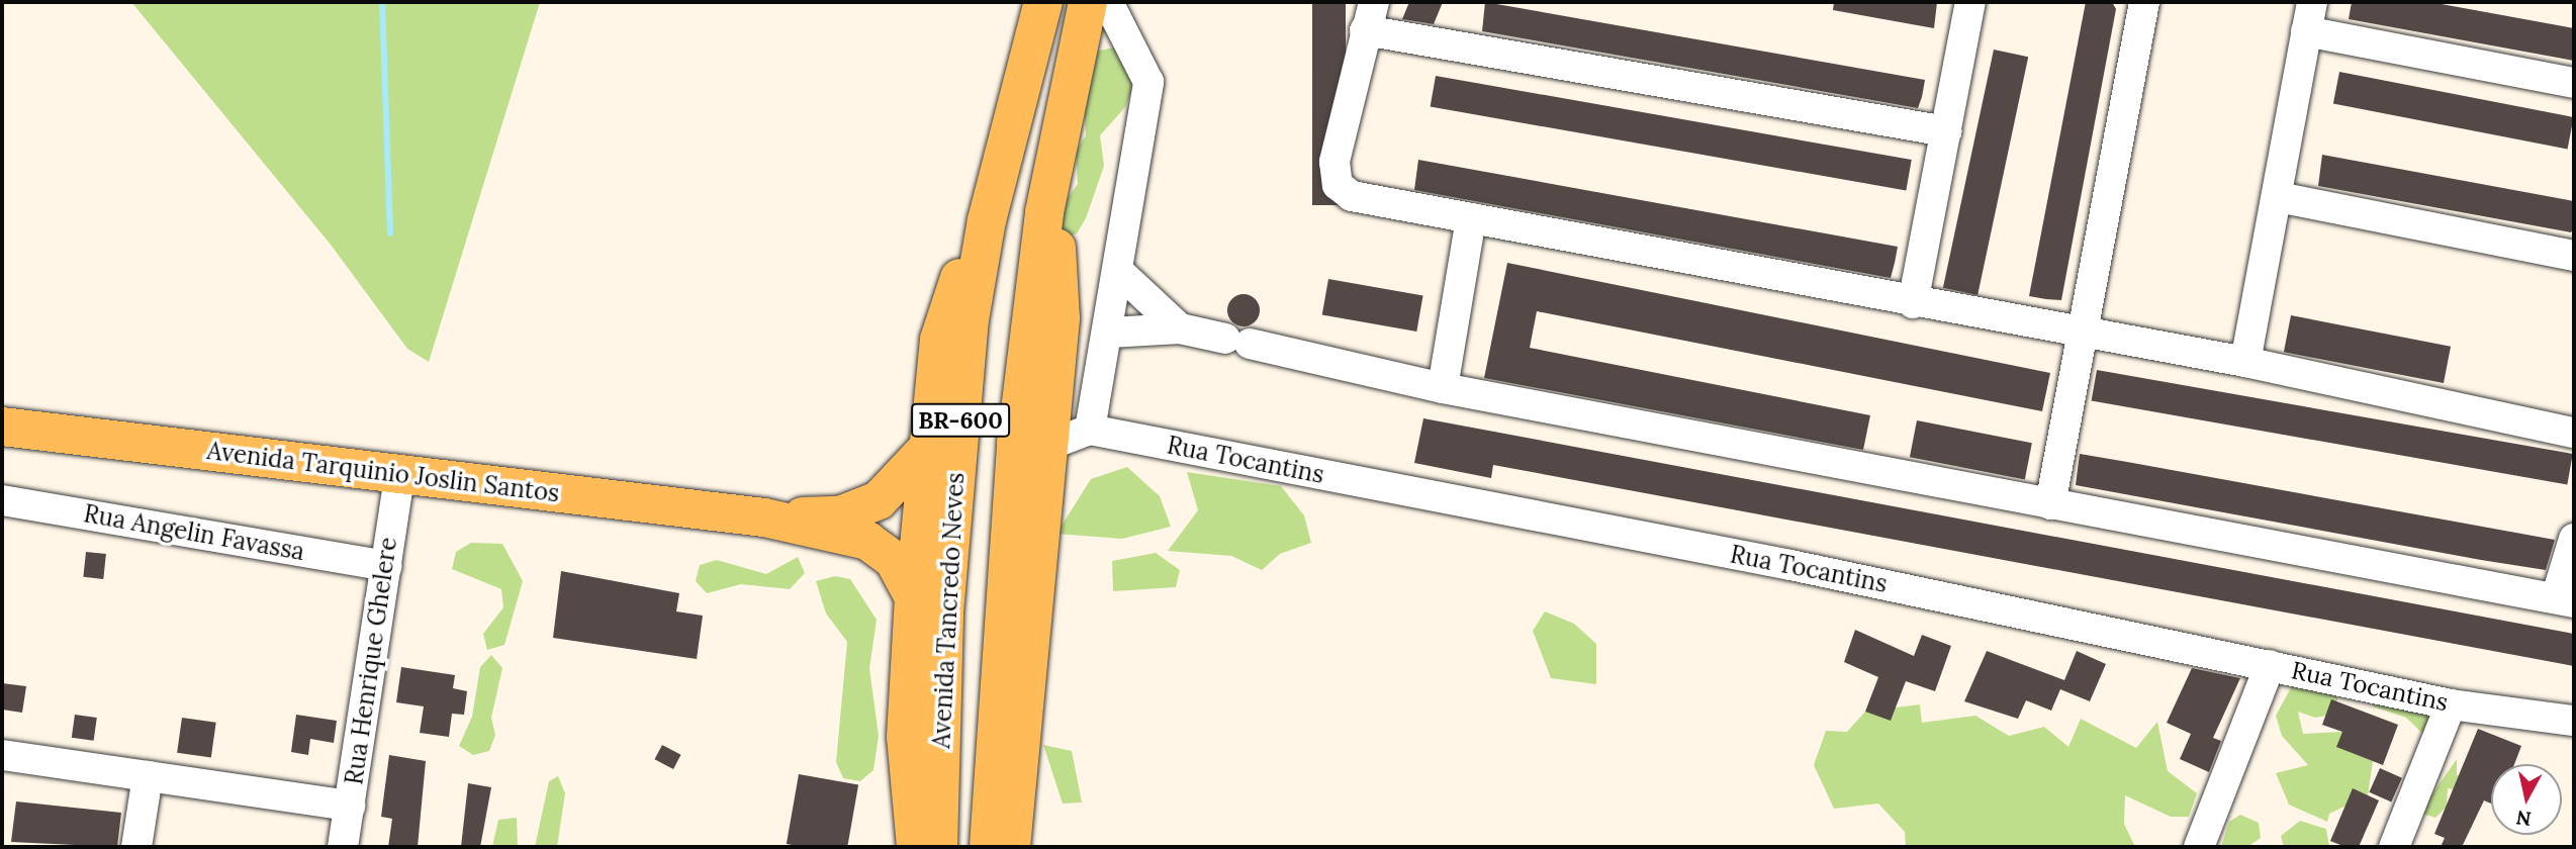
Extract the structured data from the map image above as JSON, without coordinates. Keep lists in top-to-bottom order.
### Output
{
  "streets": {
    "main road": ["BR-600", "Avenida Tarquinio Joslin Santos", "Avenida Tancredo Neves"],
    "street": ["Rua Tocantins", "Rua Angelin Favassa", "Rua Henrique Ghelere"]
  },
  "crossings": [
    ["Avenida Tarquinio Joslin Santos", "Rua Henrique Ghelere"],
    ["Rua Angelin Favassa", "Rua Henrique Ghelere"]
  ],
  "north": "bottom"
}
